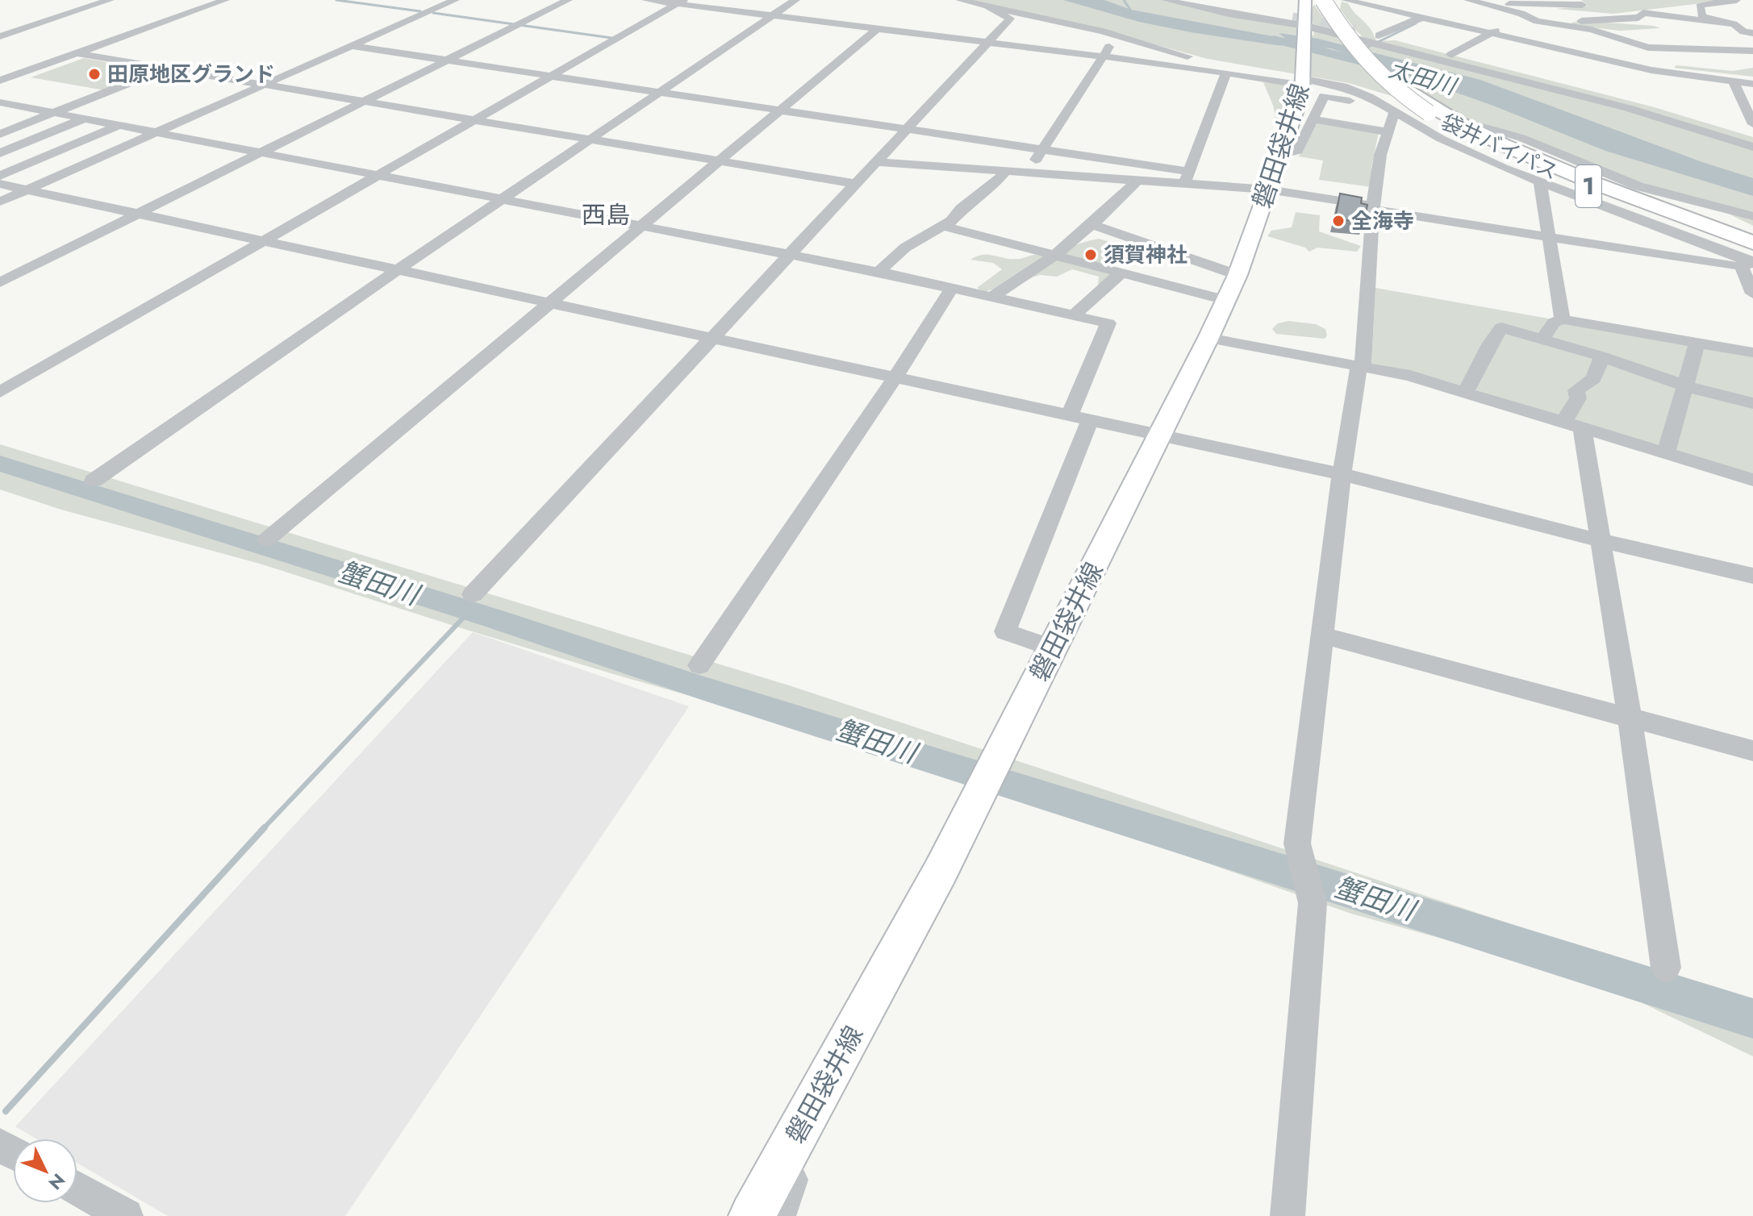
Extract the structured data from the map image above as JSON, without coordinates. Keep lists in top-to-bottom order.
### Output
{
  "streets": {
    "highway": ["袋井バイパス", "1"],
    "main road": ["磐田袋井線"]
  },
  "crossings": [
    ["袋井バイパス", "1"]
  ],
  "districts": ["西島"],
  "water": ["太田川", "蟹田川"],
  "places": ["田原地区グランド", "全海寺", "須賀神社"],
  "north": "bottom right"
}
